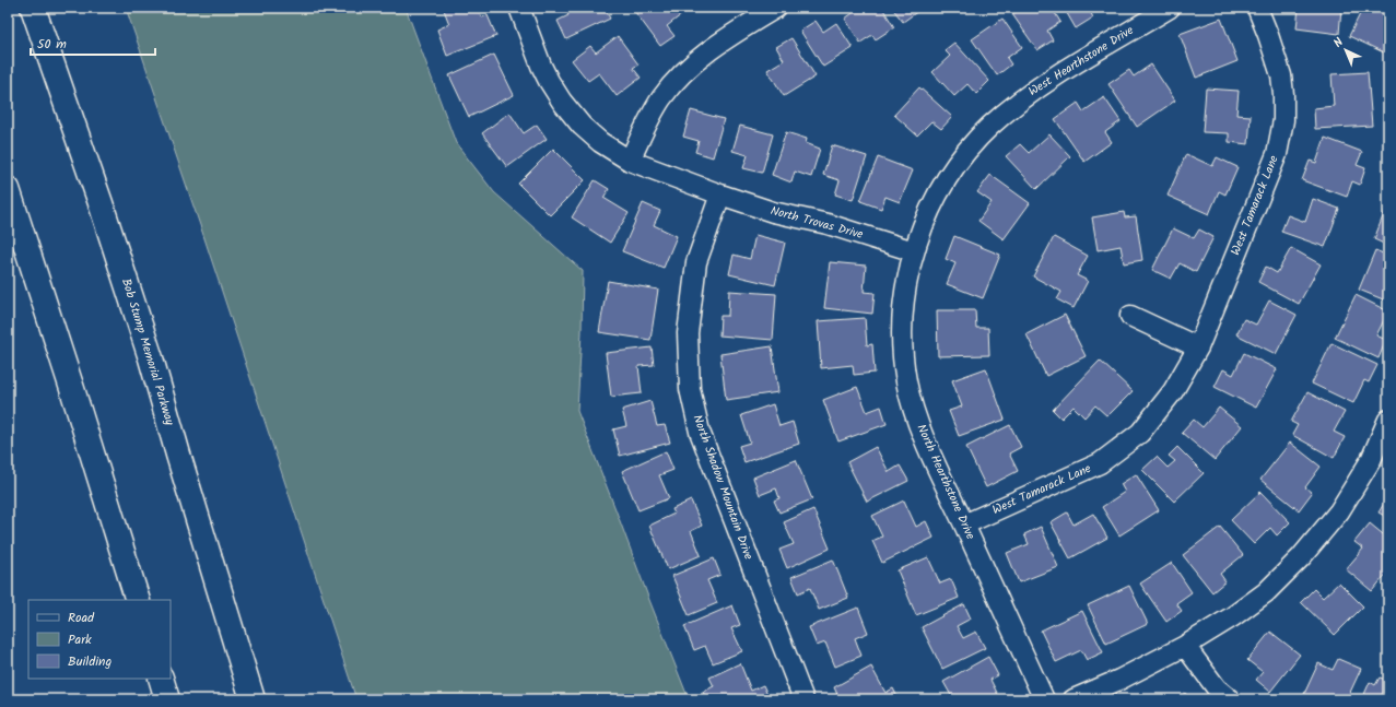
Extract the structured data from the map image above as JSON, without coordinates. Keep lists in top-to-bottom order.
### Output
{
  "streets": {
    "highway": ["Bob Stump Memorial Parkway"],
    "street": [
      "West Hearthstone Drive",
      "West Tamarack Lane",
      "North Trovas Drive",
      "North Hearthstone Drive",
      "North Shadow Mountain Drive"
    ]
  },
  "crossings": [
    ["West Hearthstone Drive", "North Trovas Drive"],
    ["West Hearthstone Drive", "North Hearthstone Drive"],
    ["West Tamarack Lane", "North Hearthstone Drive"],
    ["North Trovas Drive", "North Hearthstone Drive"],
    ["North Trovas Drive", "North Shadow Mountain Drive"]
  ],
  "legend": ["Road", "Park", "Building"],
  "scale_bar": "50 m",
  "north": "top left"
}
